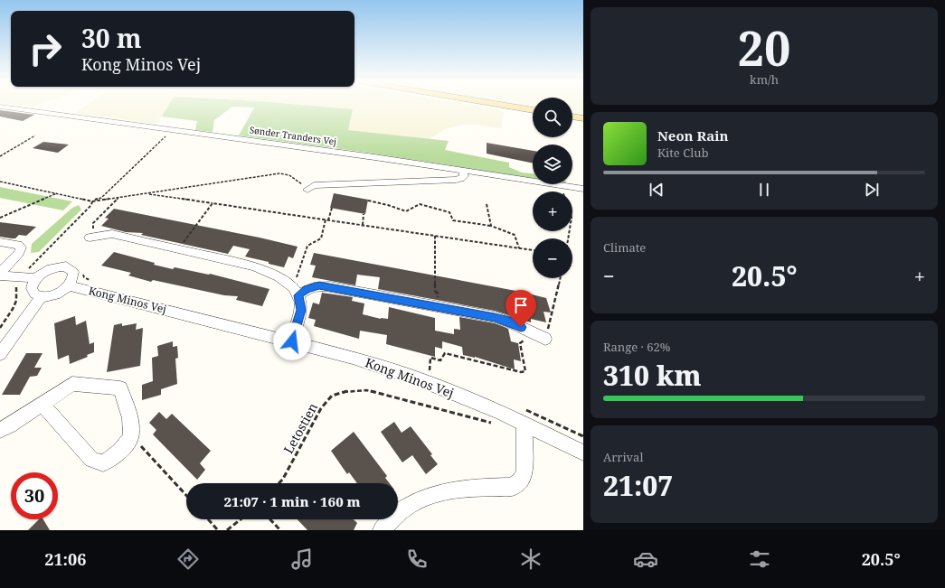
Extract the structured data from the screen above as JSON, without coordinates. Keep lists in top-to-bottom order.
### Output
{
  "streets": {
    "street": ["Sønder Tranders Vej", "Kong Minos Vej"],
    "path": ["Letostien"]
  },
  "crossings": [
    ["Kong Minos Vej", "Letostien"]
  ],
  "page": {
    "tile": [
      ["20", "km/h"],
      "Climate",
      ["Range · 62%", "310 km"],
      ["Arrival", "21:07"]
    ],
    "turn": ["30 m", "Kong Minos Vej"],
    "map_buttons": ["+", "−"],
    "song": ["Neon Rain", "Kite Club"],
    "heat": ["−", "20.5°", "+"],
    "limit": "30",
    "trip": "21:07 · 1 min · 160 m",
    "tabs": ["21:06", "20.5°"]
  }
}
